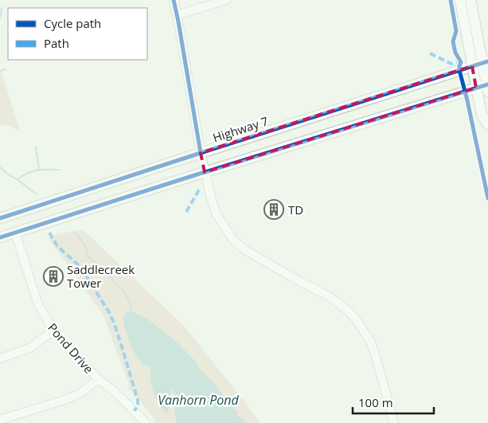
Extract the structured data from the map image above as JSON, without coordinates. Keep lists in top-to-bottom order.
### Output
{
  "streets": {
    "main road": ["Highway 7"],
    "street": ["Pond Drive"]
  },
  "water": ["Vanhorn Pond"],
  "places": {
    "building": ["TD", "Saddlecreek Tower"]
  },
  "legend": ["Cycle path", "Path"],
  "scale_bar": "100 m"
}
